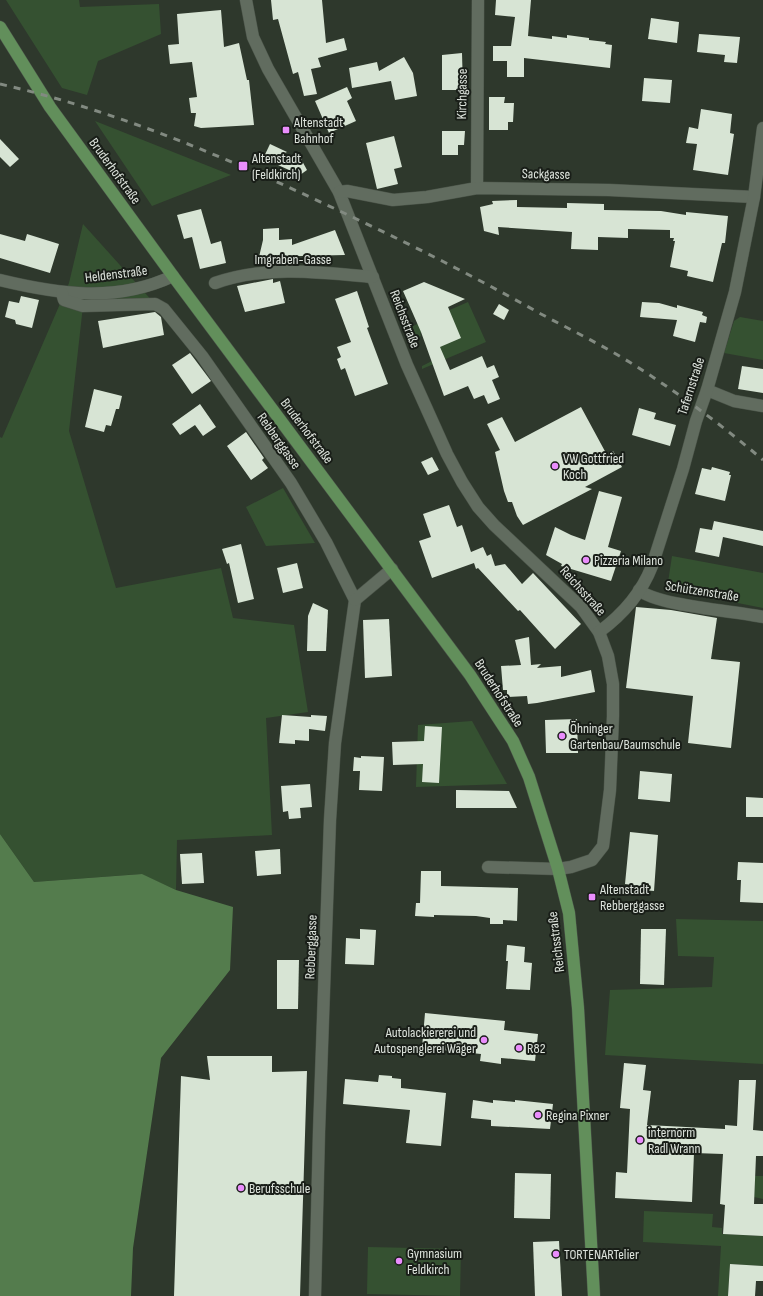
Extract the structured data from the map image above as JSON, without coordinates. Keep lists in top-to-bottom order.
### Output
{
  "streets": {
    "main road": ["Bruderhofstraße", "Reichsstraße"],
    "street": [
      "Kirchgasse",
      "Sackgasse",
      "Imgraben-Gasse",
      "Heldenstraße",
      "Tafernstraße",
      "Rebberggasse",
      "Schützenstraße"
    ]
  },
  "crossings": [
    ["Kirchgasse", "Sackgasse"],
    ["Bruderhofstraße", "Heldenstraße"],
    ["Bruderhofstraße", "Reichsstraße"],
    ["Sackgasse", "Reichsstraße"],
    ["Sackgasse", "Tafernstraße"],
    ["Imgraben-Gasse", "Reichsstraße"],
    ["Heldenstraße", "Rebberggasse"],
    ["Reichsstraße", "Tafernstraße"],
    ["Tafernstraße", "Schützenstraße"]
  ],
  "places": {
    "transit": ["Altenstadt Bahnhof", "Altenstadt (Feldkirch)", "Altenstadt Rebberggasse"],
    "other": [
      "VW Gottfried Koch",
      "Pizzeria Milano",
      "Öhninger Gartenbau/Baumschule",
      "Autolackiererei und Autospenglerei Wäger",
      "R82",
      "Regina Pixner",
      "internorm Radl Wrann",
      "Berufsschule",
      "TORTENARTelier",
      "Gymnasium Feldkirch"
    ]
  }
}
